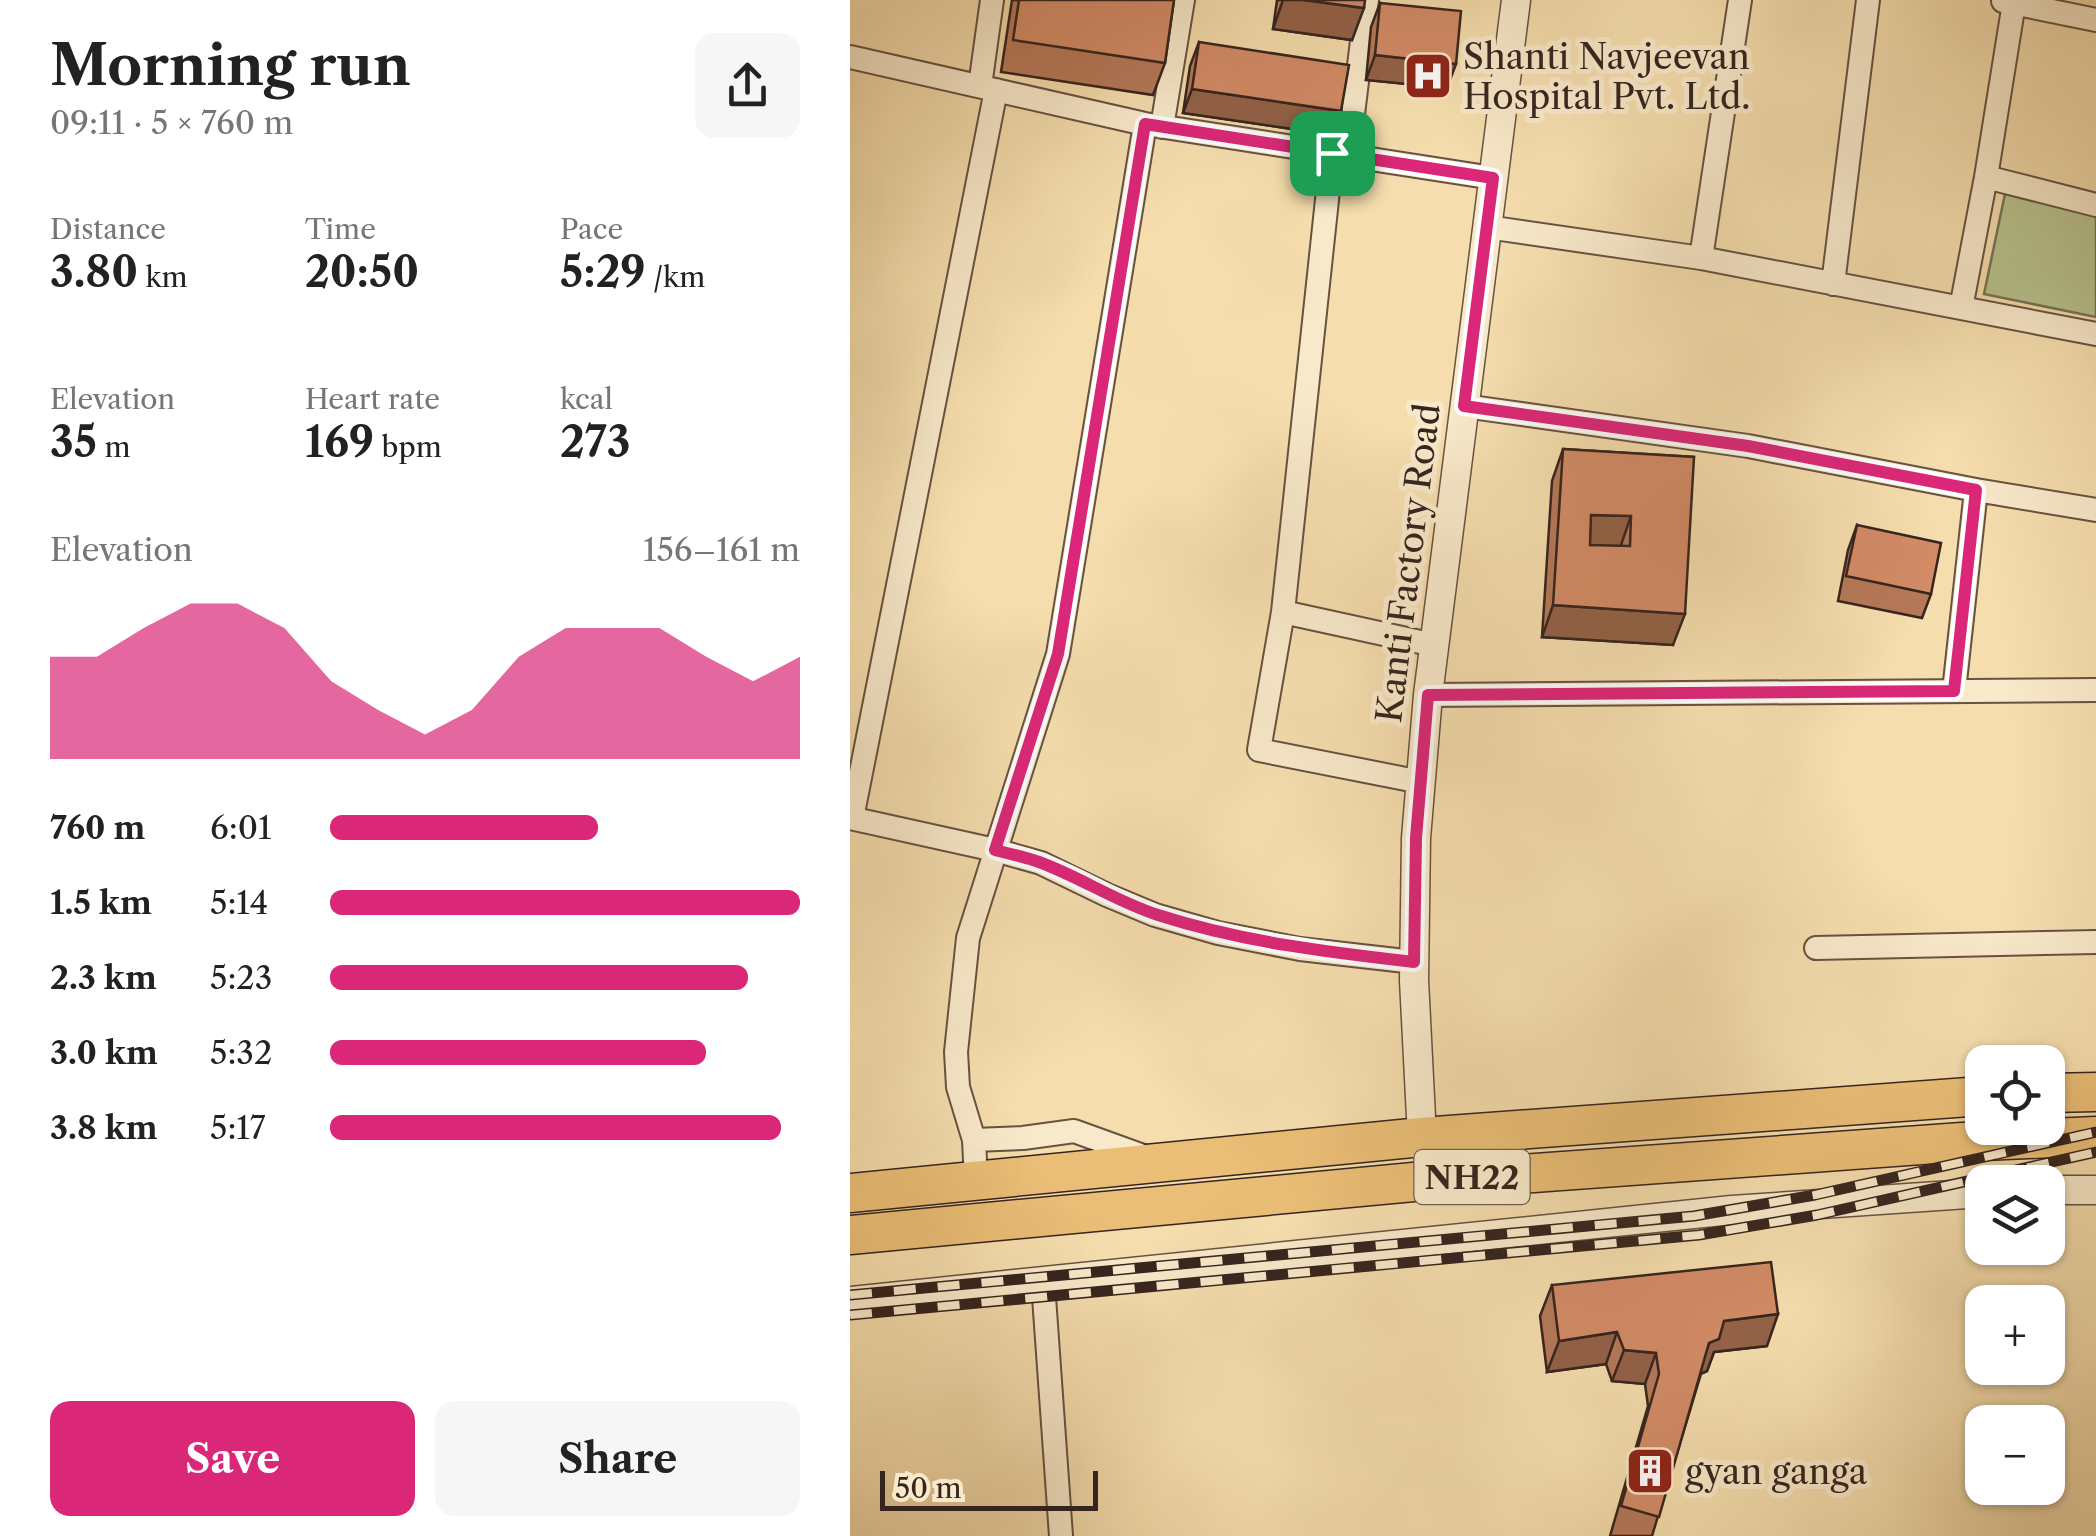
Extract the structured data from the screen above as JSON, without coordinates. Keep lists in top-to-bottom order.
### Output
{
  "streets": {
    "highway": ["NH22"],
    "street": ["Kanti Factory Road"]
  },
  "crossings": [
    ["Kanti Factory Road", "NH22"]
  ],
  "places": {
    "hospital": ["Shanti Navjeevan Hospital Pvt. Ltd."],
    "building": ["gyan ganga"]
  },
  "scale_bar": "50 m",
  "page": {
    "heading": ["Morning run", "09:11 · 5 × 760 m"],
    "stats": [
      ["Distance", "3.80 km"],
      ["Time", "20:50"],
      ["Pace", "5:29 /km"],
      ["Elevation", "35 m"],
      ["Heart rate", "169 bpm"],
      ["kcal", "273"]
    ],
    "chart": ["Elevation", "156–161 m"],
    "list": [
      {
        "name": "760 m",
        "note": "6:01"
      },
      {
        "name": "1.5 km",
        "note": "5:14"
      },
      {
        "name": "2.3 km",
        "note": "5:23"
      },
      {
        "name": "3.0 km",
        "note": "5:32"
      },
      {
        "name": "3.8 km",
        "note": "5:17"
      }
    ],
    "map_buttons": ["+", "−"],
    "buttons": ["Save", "Share"],
    "scale": "50 m"
  }
}
